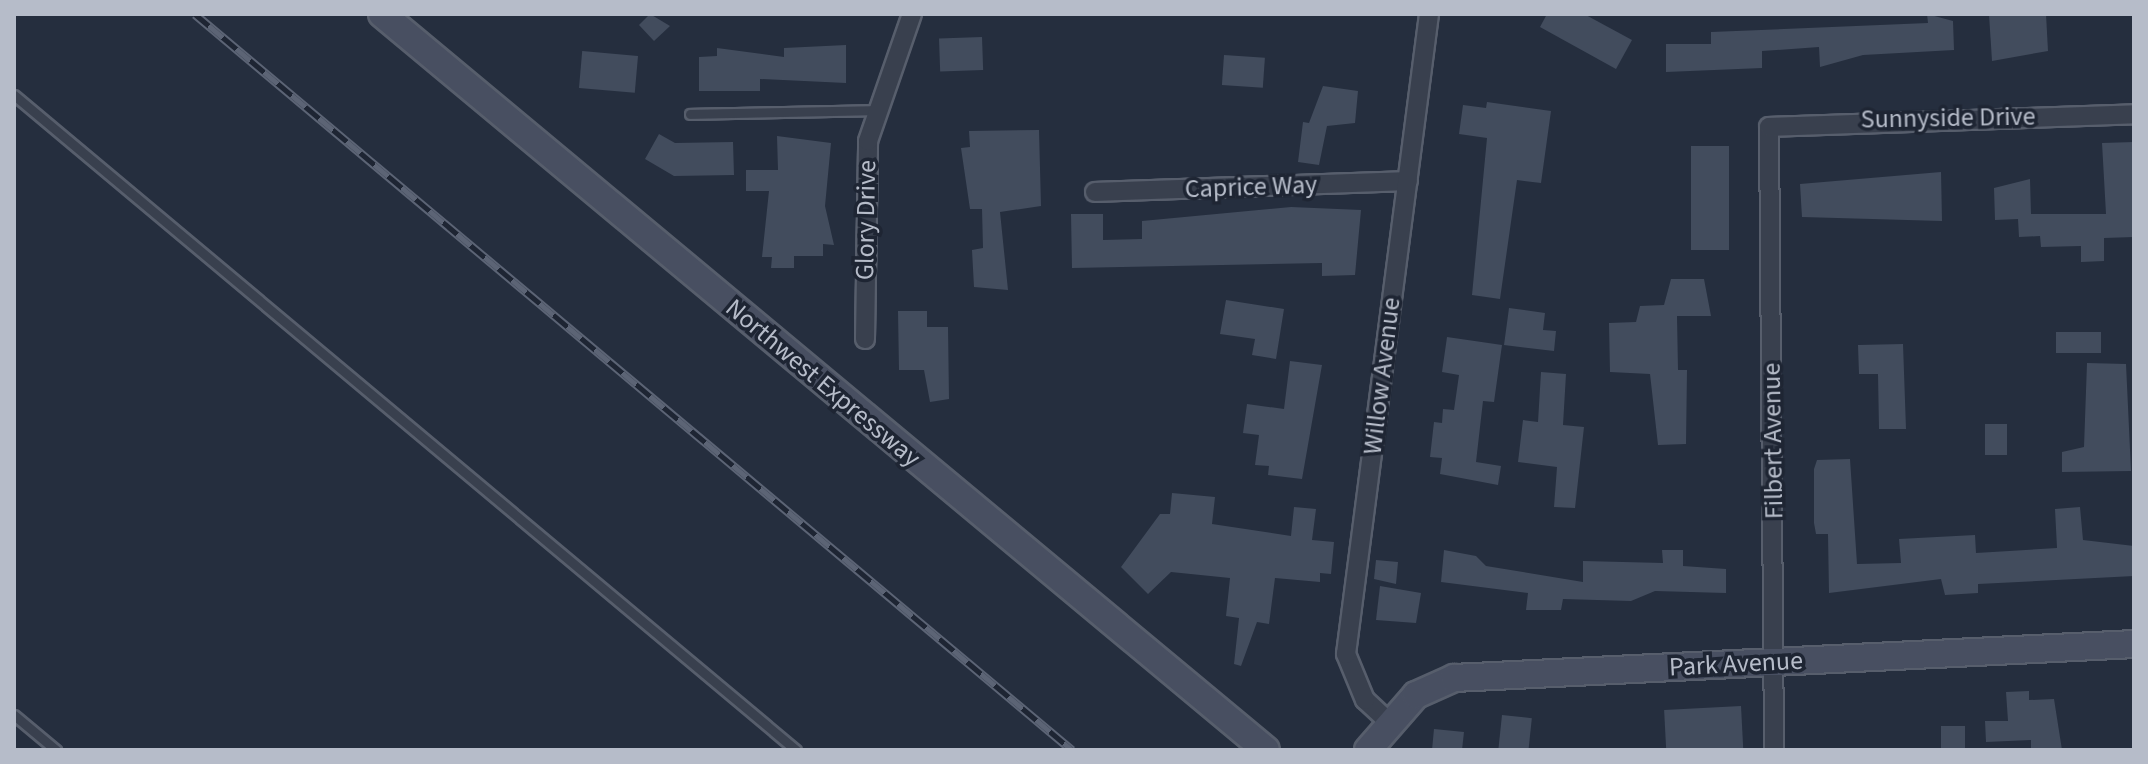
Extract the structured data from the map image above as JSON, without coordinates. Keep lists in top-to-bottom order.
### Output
{
  "streets": {
    "main road": ["Northwest Expressway", "Park Avenue"],
    "street": [
      "Sunnyside Drive",
      "Caprice Way",
      "Glory Drive",
      "Willow Avenue",
      "Filbert Avenue"
    ]
  },
  "crossings": [
    ["Sunnyside Drive", "Filbert Avenue"],
    ["Caprice Way", "Willow Avenue"],
    ["Willow Avenue", "Park Avenue"],
    ["Filbert Avenue", "Park Avenue"]
  ]
}
